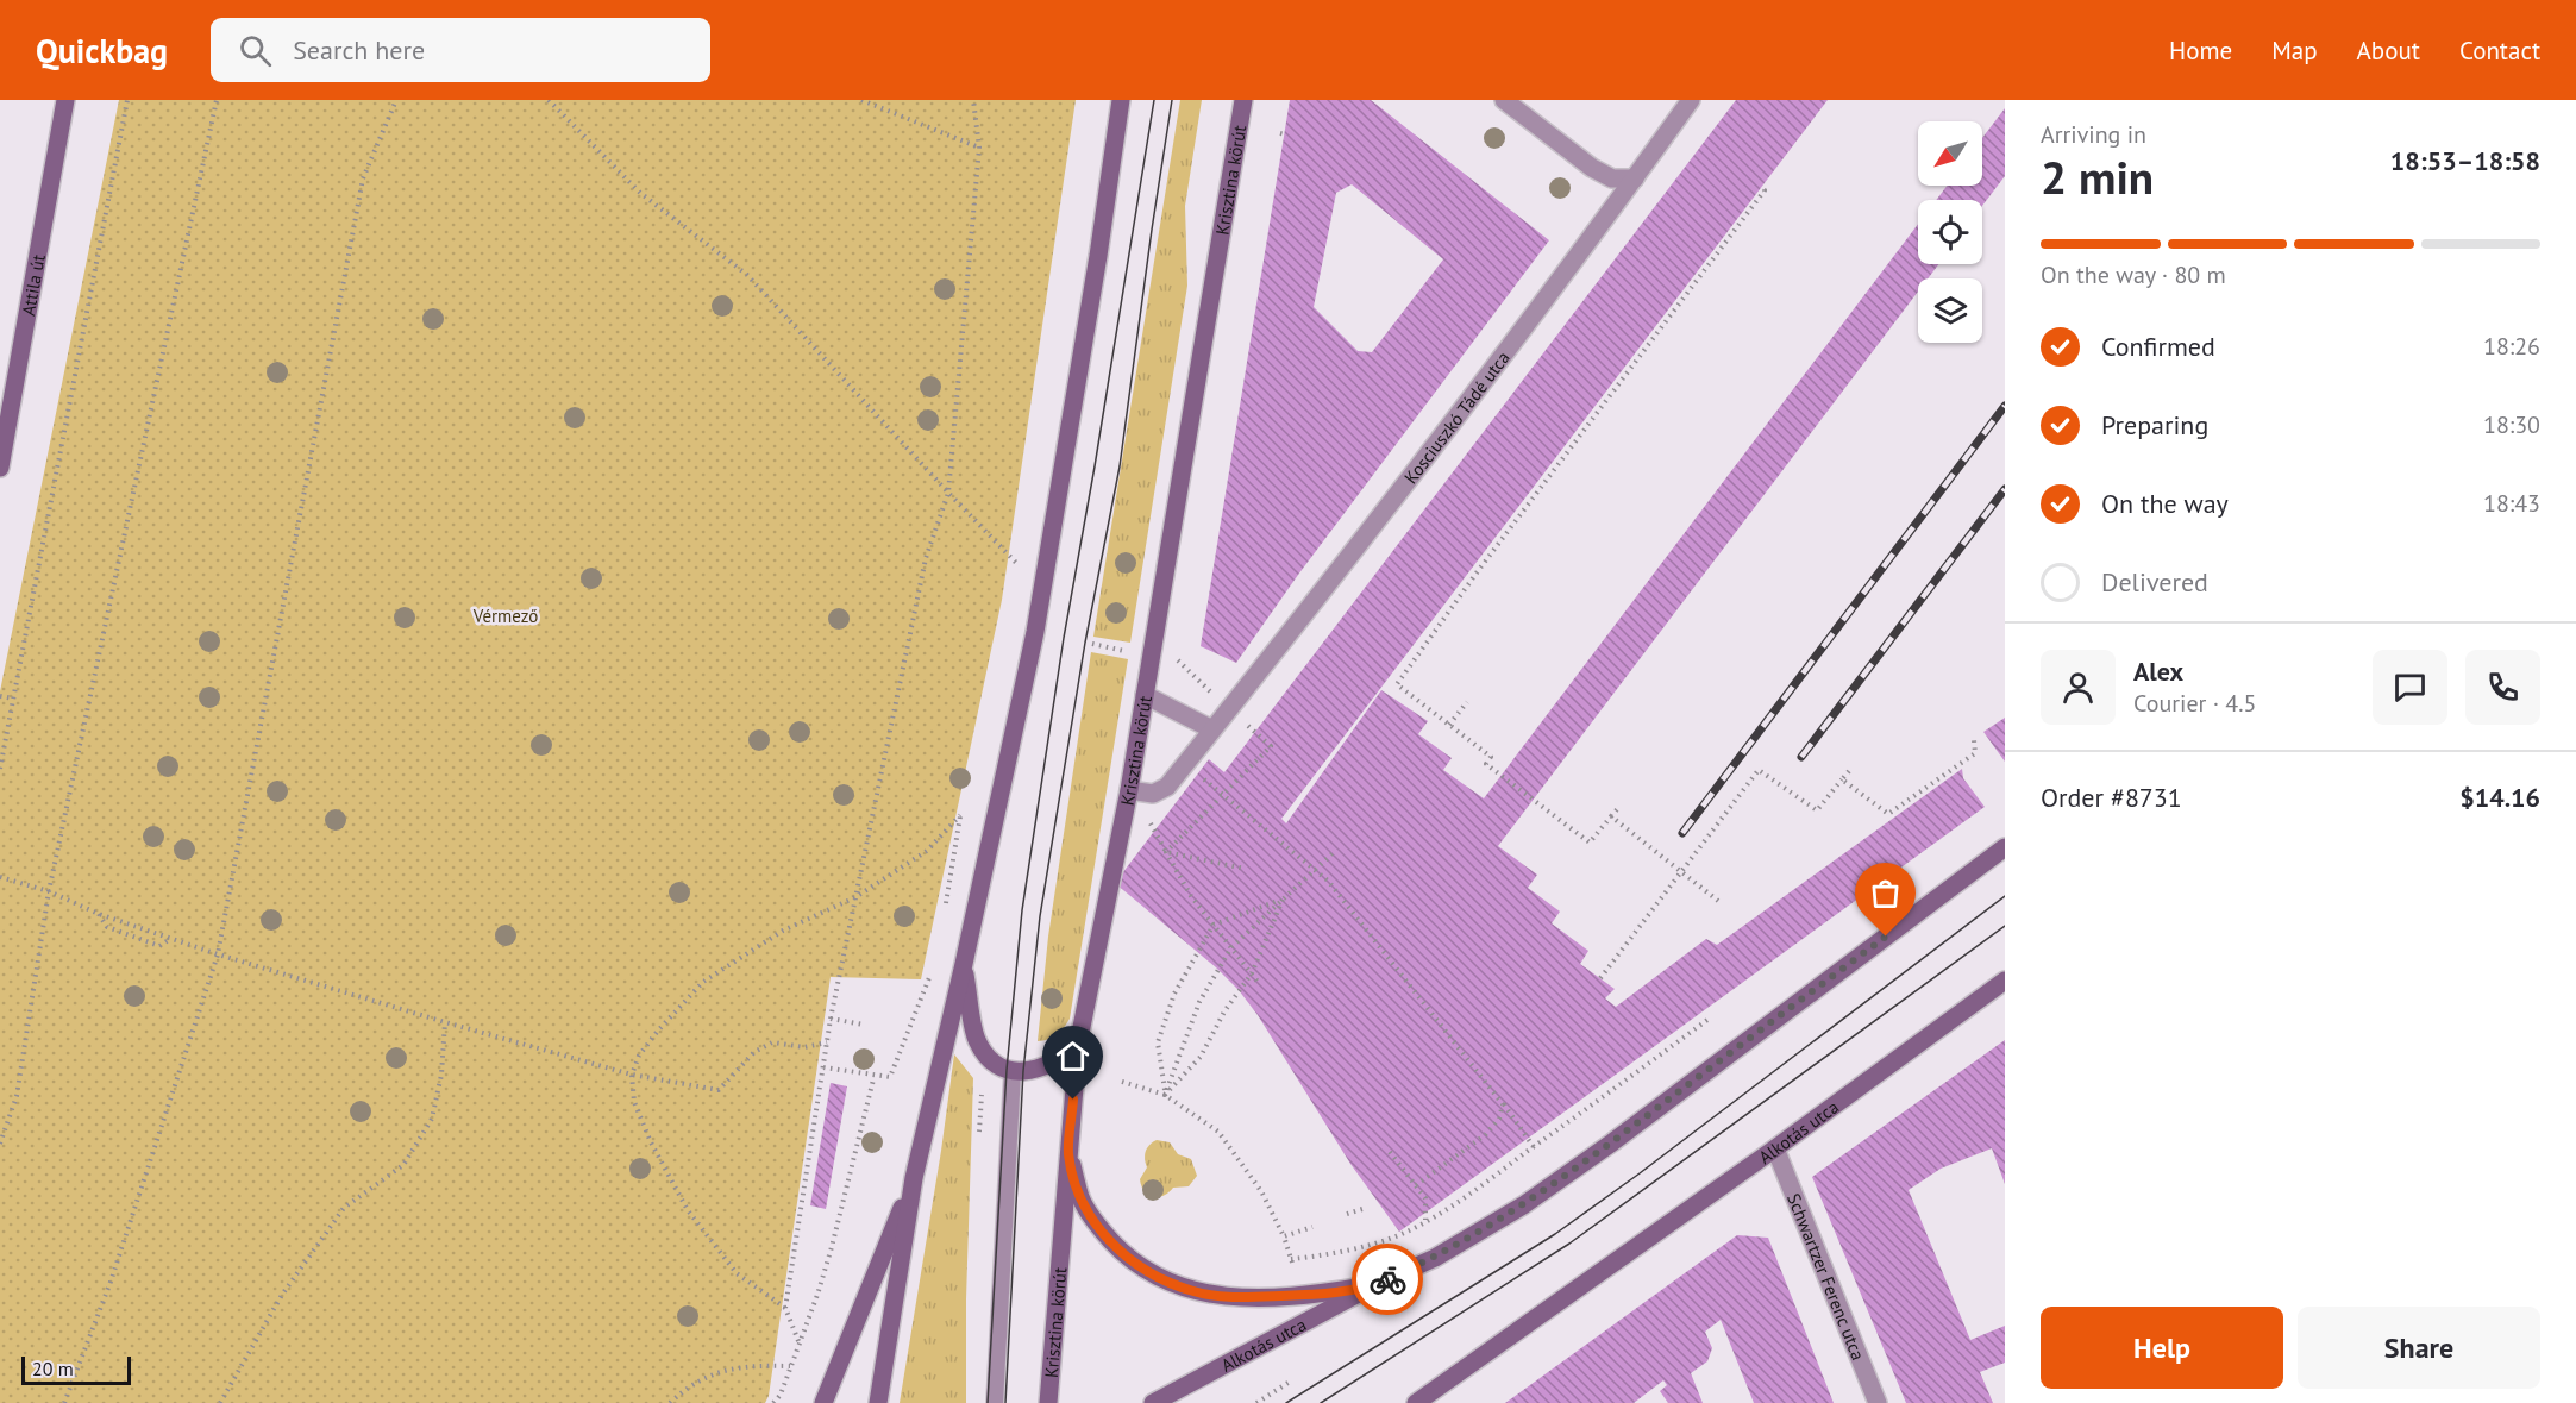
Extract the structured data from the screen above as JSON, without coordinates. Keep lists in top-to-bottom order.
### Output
{
  "streets": {
    "street": [
      "Krisztina körút",
      "Attila út",
      "Kosciuszkó Tádé utca",
      "Alkotás utca",
      "Schwartzer Ferenc utca"
    ]
  },
  "crossings": [
    ["Krisztina körút", "Kosciuszkó Tádé utca"],
    ["Alkotás utca", "Schwartzer Ferenc utca"]
  ],
  "parks": ["Vérmező"],
  "scale_bar": "20 m",
  "north": "bottom left",
  "page": {
    "header": "Quickbag",
    "search": "Search here",
    "nav": [
      "Home",
      "Map",
      "About",
      "Contact"
    ],
    "heading": ["2 min", "Arriving in", "18:53–18:58"],
    "panel": [
      "Alex",
      "Courier · 4.5",
      "Order #8731",
      "$14.16"
    ],
    "bar": "On the way · 80 m",
    "list": [
      ["Confirmed", "18:26"],
      ["Preparing", "18:30"],
      ["On the way", "18:43"],
      "Delivered"
    ],
    "buttons": ["Help", "Share"],
    "scale": "20 m"
  }
}
